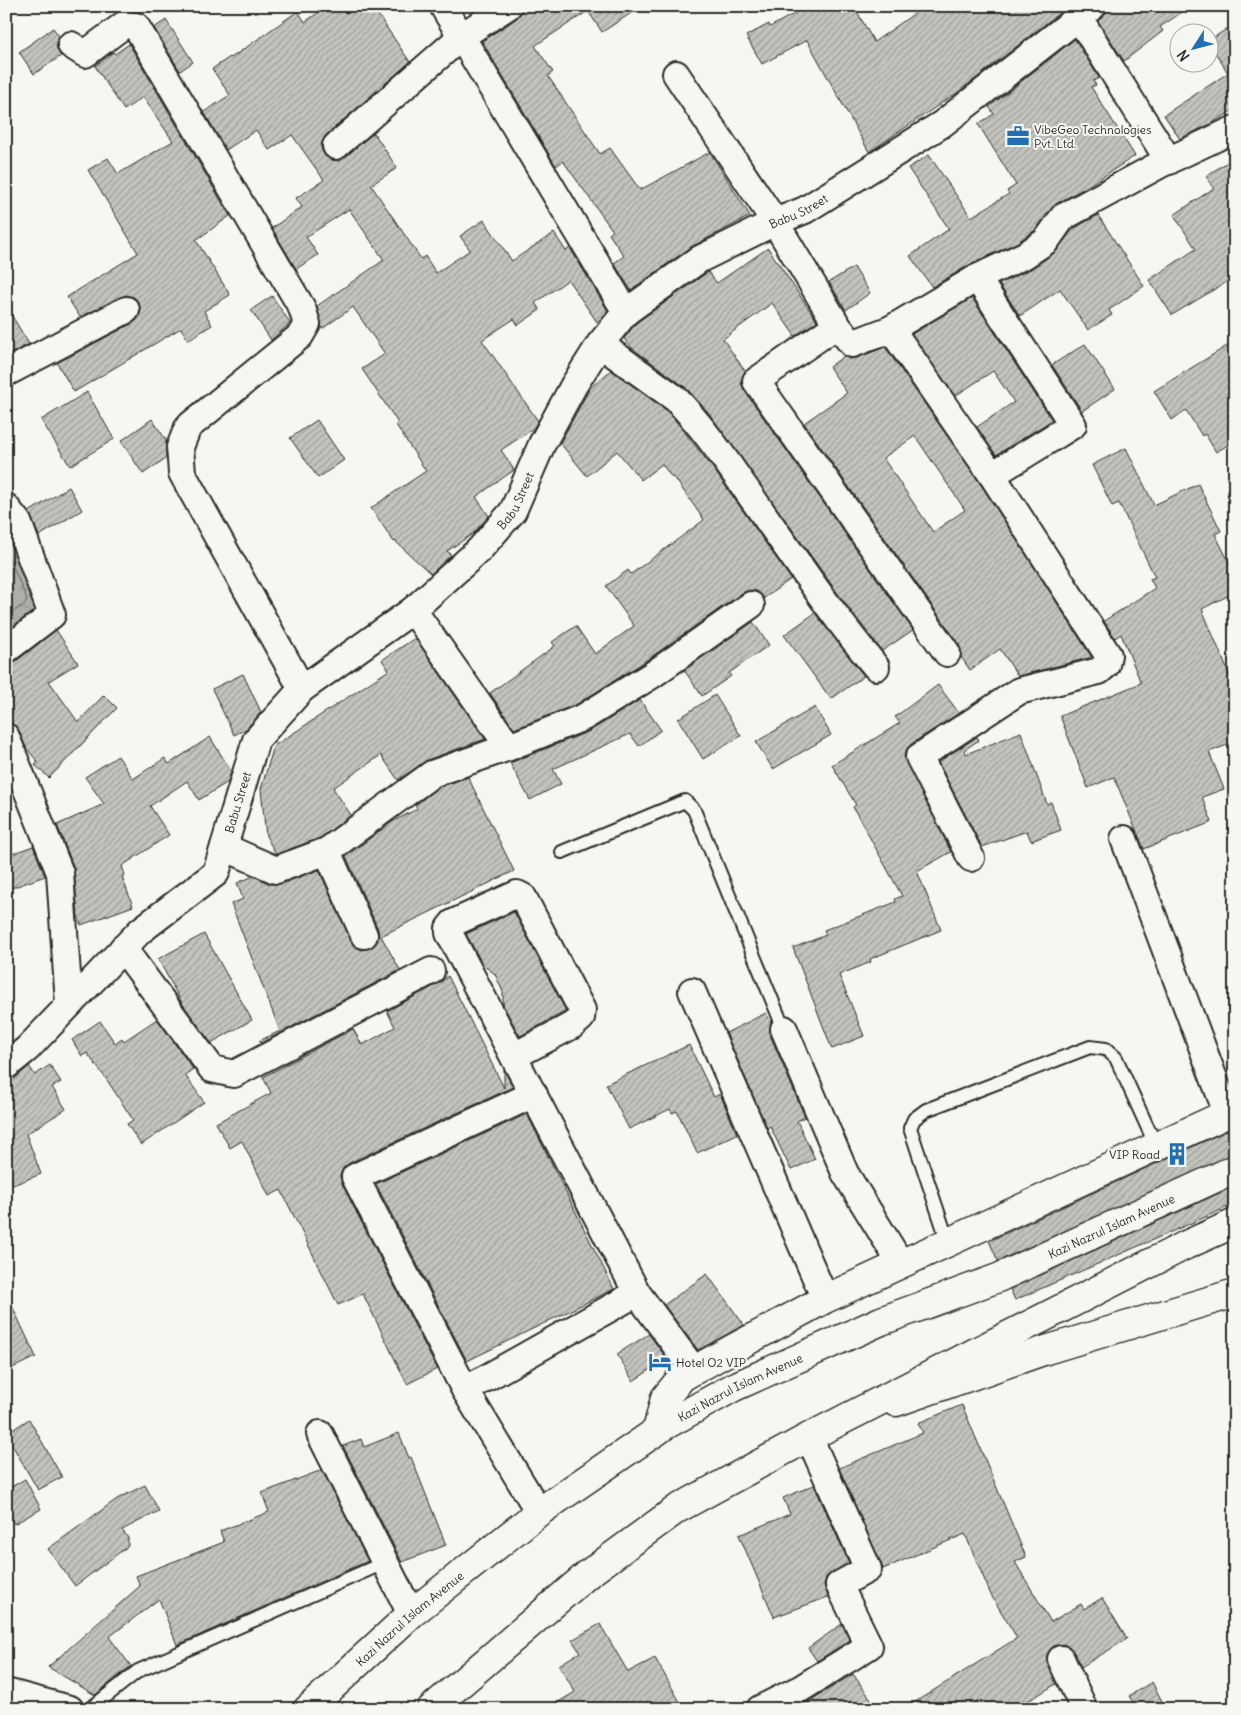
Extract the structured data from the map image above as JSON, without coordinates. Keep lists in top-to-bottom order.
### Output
{
  "streets": {
    "main road": ["Kazi Nazrul Islam Avenue"],
    "street": ["Babu Street"]
  },
  "places": {
    "office": ["VibeGeo Technologies Pvt. Ltd."],
    "building": ["VIP Road"],
    "hotel": ["Hotel O2 VIP"]
  },
  "north": "bottom left"
}
